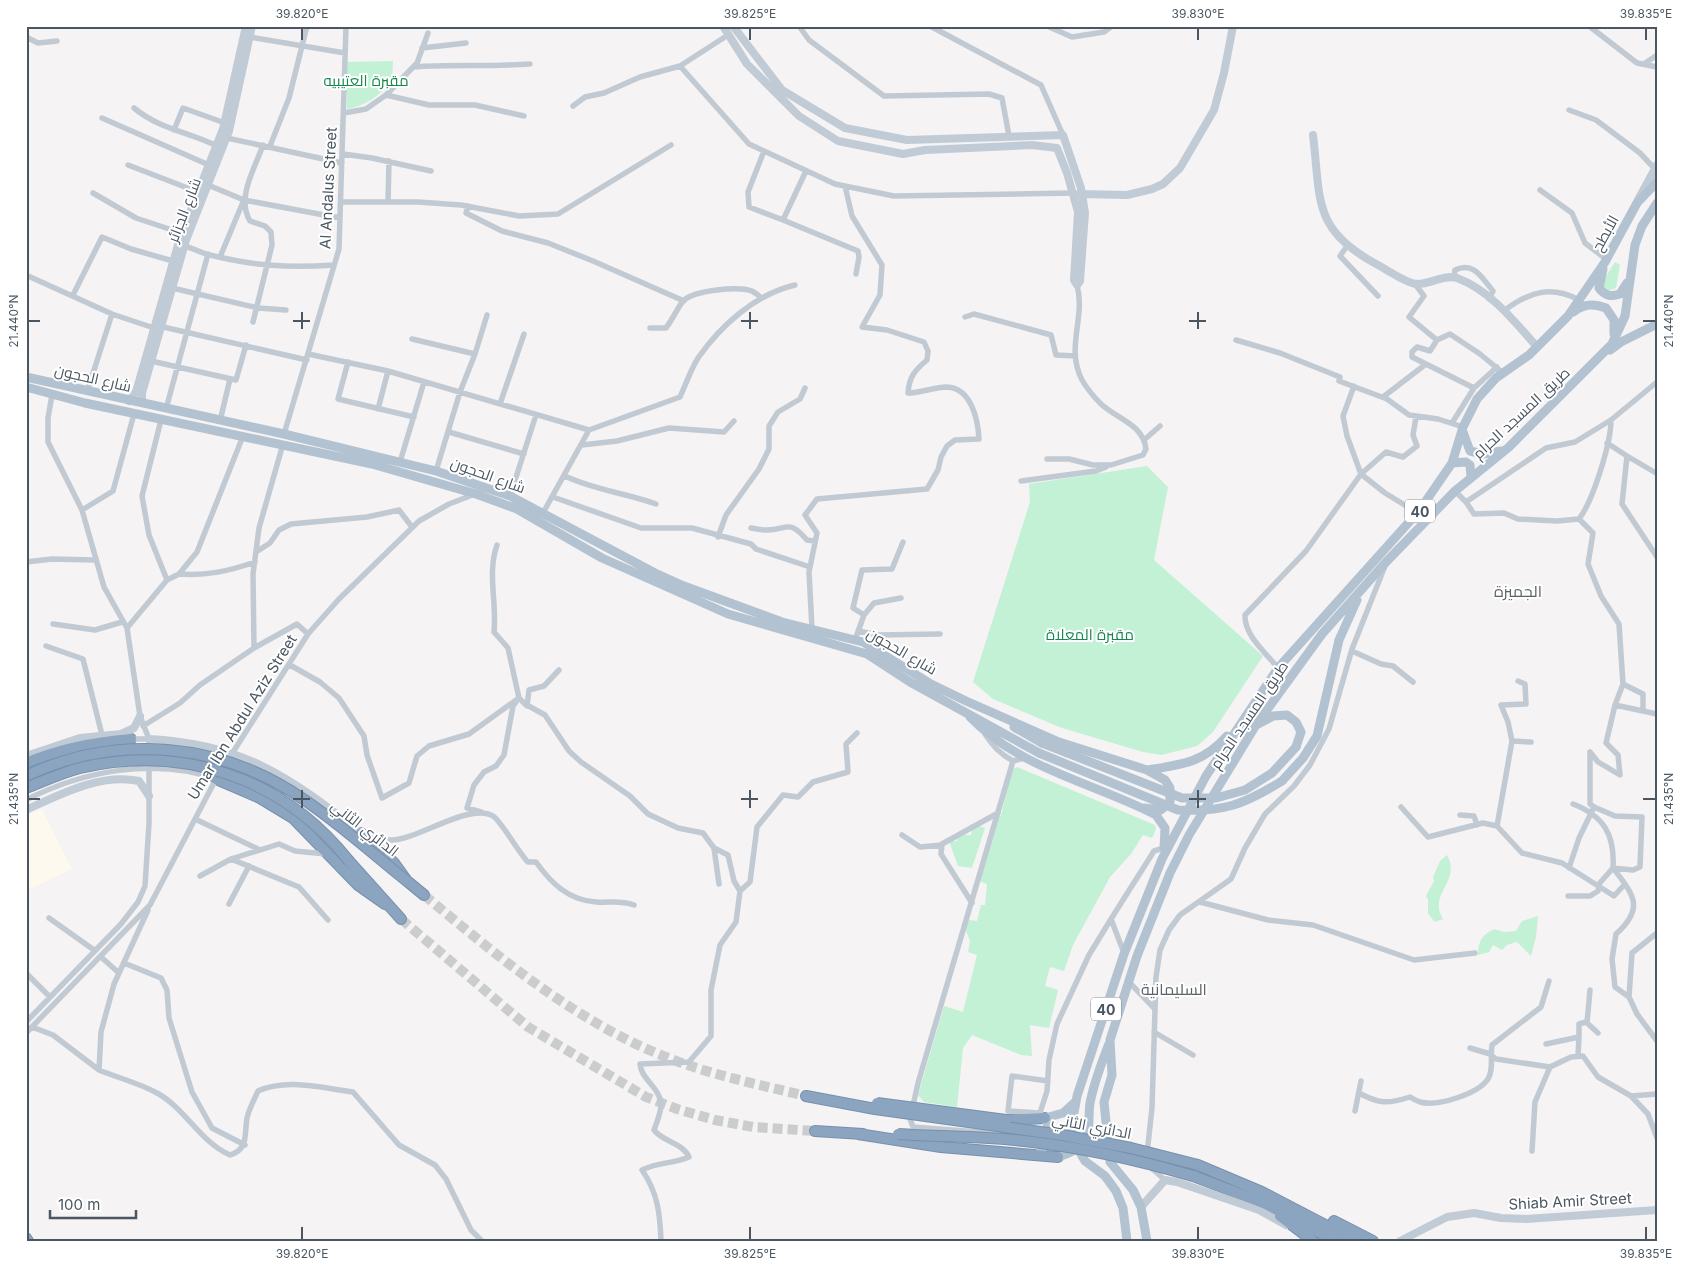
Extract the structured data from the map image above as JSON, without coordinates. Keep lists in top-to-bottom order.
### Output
{
  "streets": {
    "highway": ["الدائري الثاني"],
    "main road": [
      "الأبطح",
      "شارع الحجون",
      "طريق المسجد الحرام",
      "40"
    ],
    "street": [
      "Al Andalus Street",
      "شارع الجزائر",
      "Umar Ibn Abdul Aziz Street",
      "Shiab Amir Street"
    ]
  },
  "crossings": [
    ["Al Andalus Street", "شارع الحجون"],
    ["شارع الجزائر", "شارع الحجون"],
    ["الأبطح", "طريق المسجد الحرام"],
    ["شارع الحجون", "Umar Ibn Abdul Aziz Street"]
  ],
  "districts": ["الجميزة", "السليمانية"],
  "parks": ["مقبرة العتيبيه", "مقبرة المعلاة"],
  "scale_bar": "100 m",
  "coordinates": [
    "39.820°E",
    "39.825°E",
    "39.830°E",
    "39.835°E",
    "21.440°N",
    "21.435°N"
  ]
}
